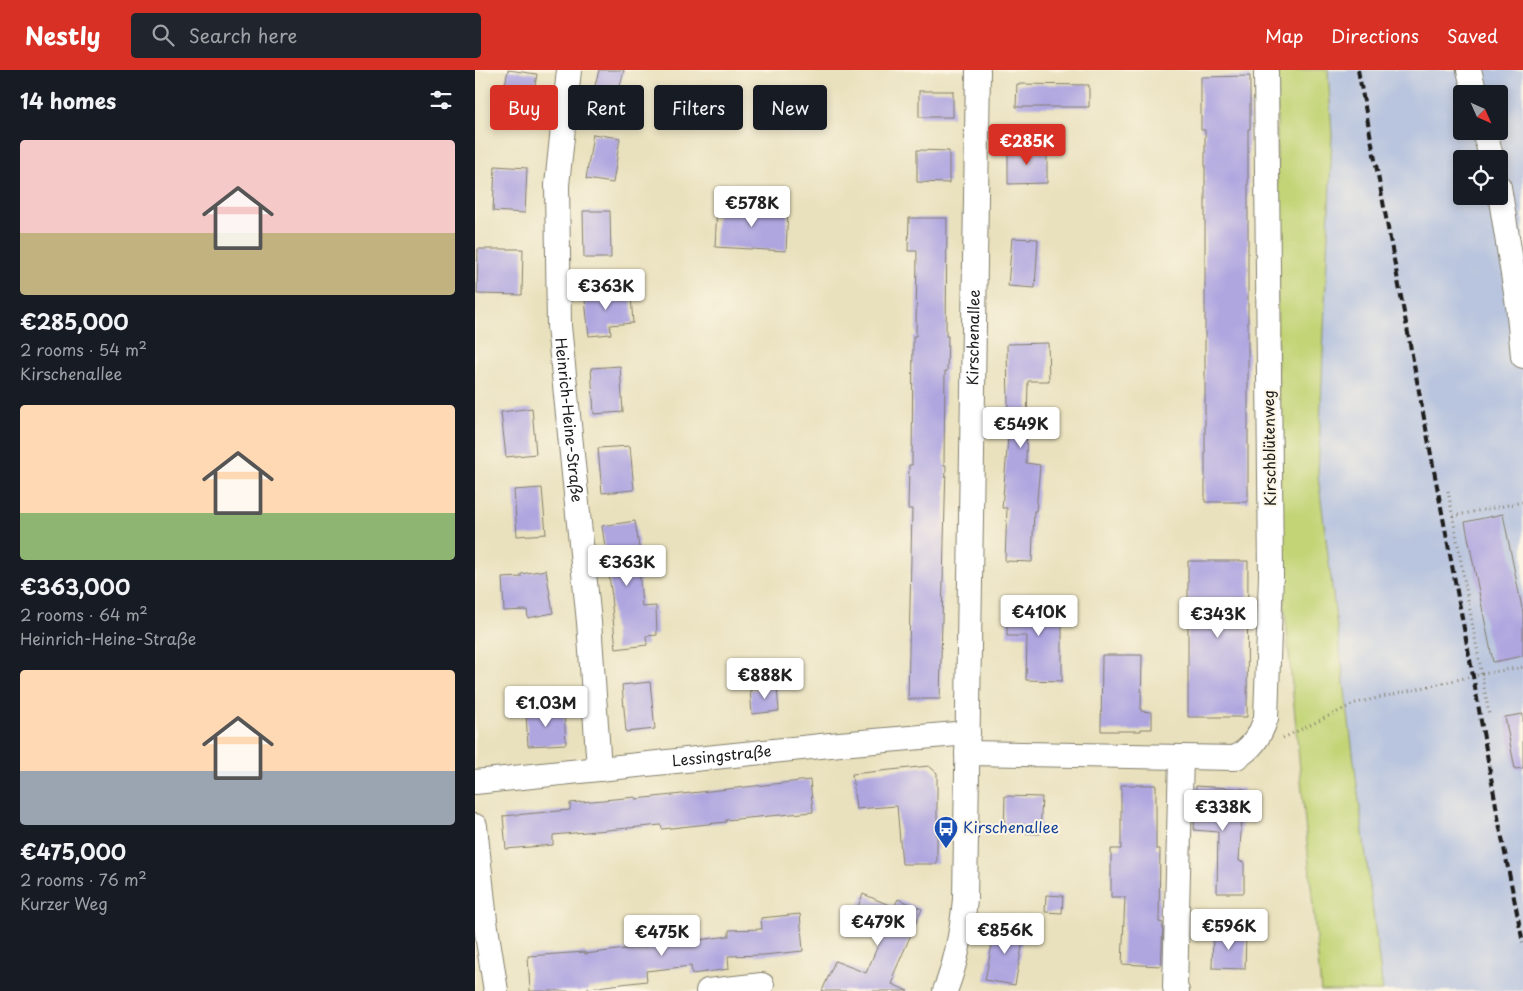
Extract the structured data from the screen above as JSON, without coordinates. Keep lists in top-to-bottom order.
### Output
{
  "streets": {
    "street": [
      "Kirschenallee",
      "Heinrich-Heine-Straße",
      "Kirschblütenweg",
      "Lessingstraße"
    ]
  },
  "crossings": [
    ["Kirschenallee", "Kirschblütenweg"],
    ["Kirschenallee", "Lessingstraße"],
    ["Heinrich-Heine-Straße", "Lessingstraße"],
    ["Kirschblütenweg", "Lessingstraße"]
  ],
  "places": {
    "bus stop": ["Kirschenallee"]
  },
  "north": "bottom right",
  "page": {
    "header": "Nestly",
    "search": "Search here",
    "nav": ["Map", "Directions", "Saved"],
    "heading": "14 homes",
    "chip": [
      "Buy",
      "Rent",
      "Filters",
      "New"
    ],
    "price": [
      "€285K",
      "€578K",
      "€363K",
      "€549K",
      "€363K",
      "€410K",
      "€343K",
      "€888K",
      "€1.03M",
      "€338K",
      "€479K",
      "€596K",
      "€856K",
      "€475K"
    ],
    "list": [
      {
        "name": "€285,000",
        "note": "2 rooms · 54 m² · Kirschenallee"
      },
      {
        "name": "€363,000",
        "note": "2 rooms · 64 m² · Heinrich-Heine-Straße"
      },
      {
        "name": "€475,000",
        "note": "2 rooms · 76 m² · Kurzer Weg"
      }
    ]
  }
}
